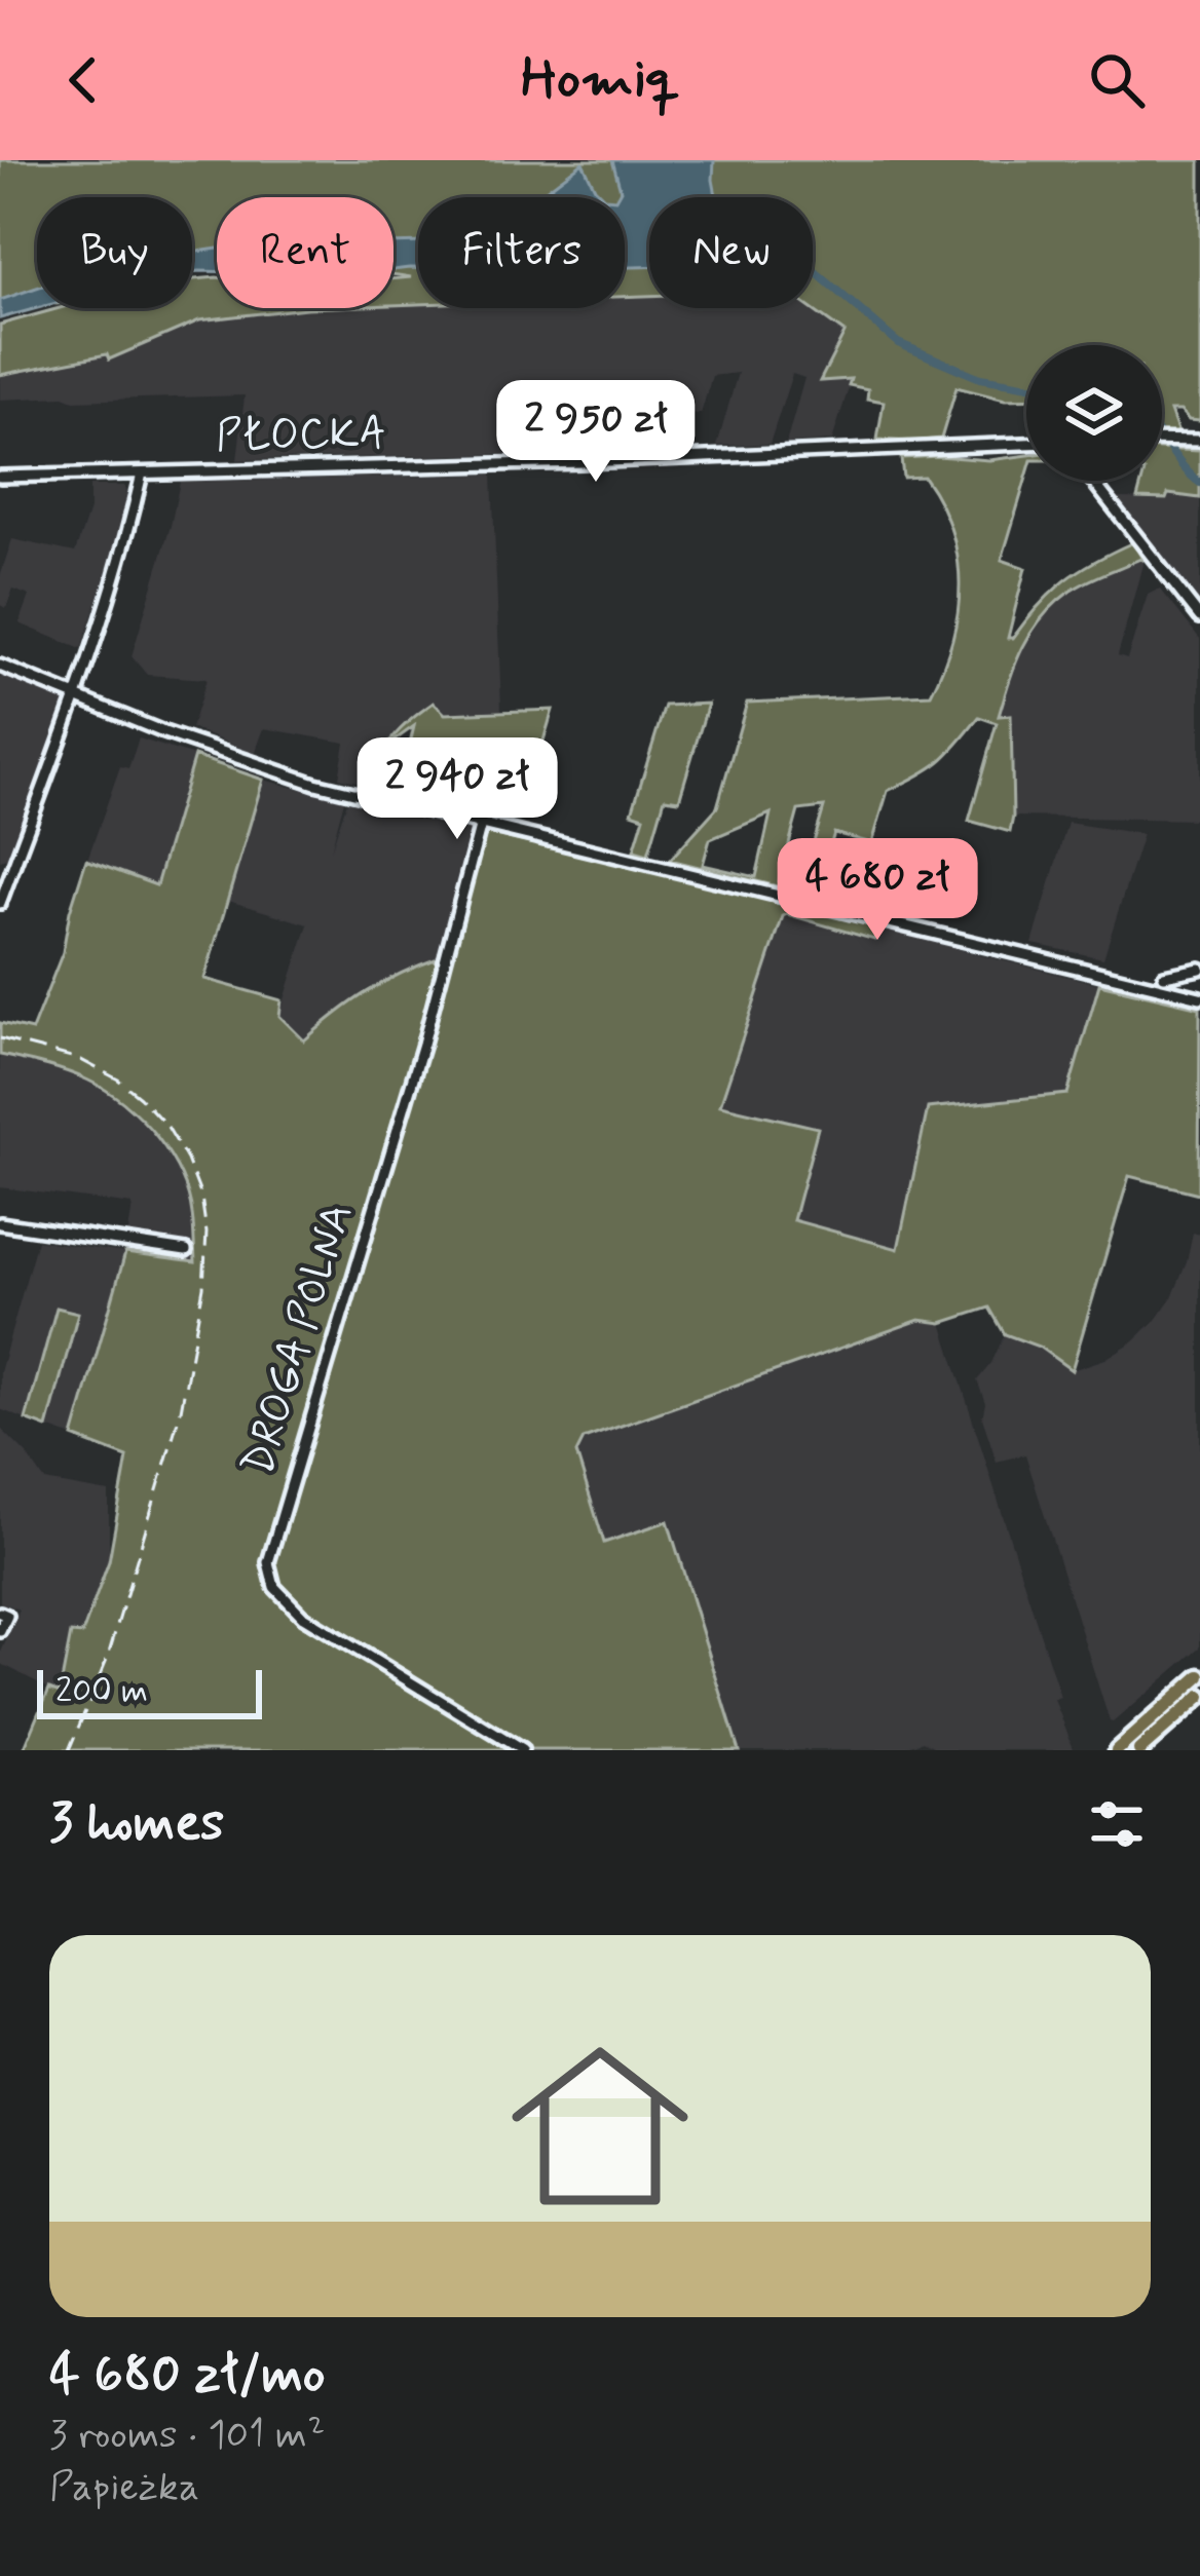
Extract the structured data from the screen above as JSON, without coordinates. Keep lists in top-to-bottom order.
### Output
{
  "streets": {
    "street": ["PŁOCKA", "DROGA POLNA"]
  },
  "scale_bar": "200 m",
  "page": {
    "header": "Homiq",
    "chip": [
      "Buy",
      "Rent",
      "Filters",
      "New"
    ],
    "price": ["2 950 zł", "2 940 zł", "4 680 zł"],
    "scale": "200 m",
    "heading": "3 homes",
    "list": [
      {
        "name": "4 680 zł/mo",
        "note": "3 rooms · 101 m² · Papieżka"
      }
    ]
  }
}
